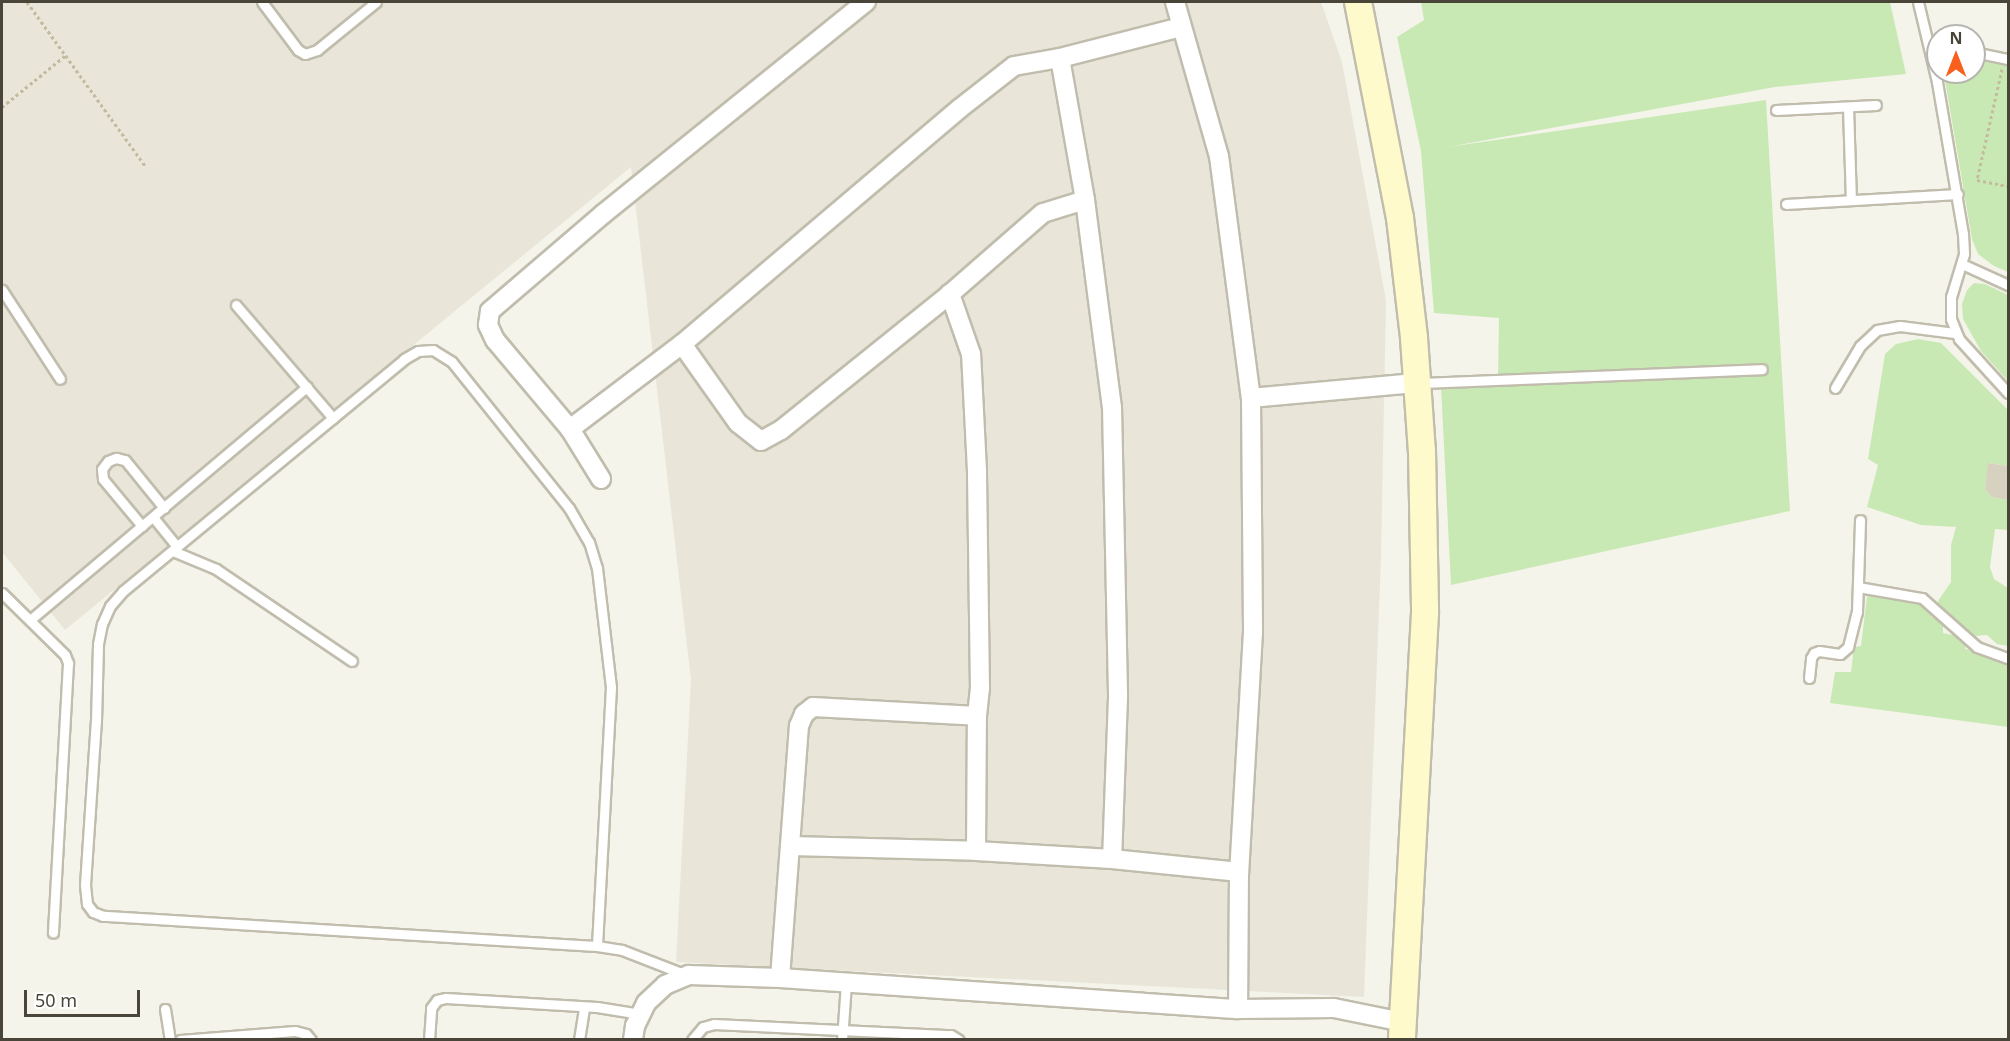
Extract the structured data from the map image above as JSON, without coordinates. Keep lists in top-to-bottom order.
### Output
{
  "scale_bar": "50 m",
  "north": "top"
}
